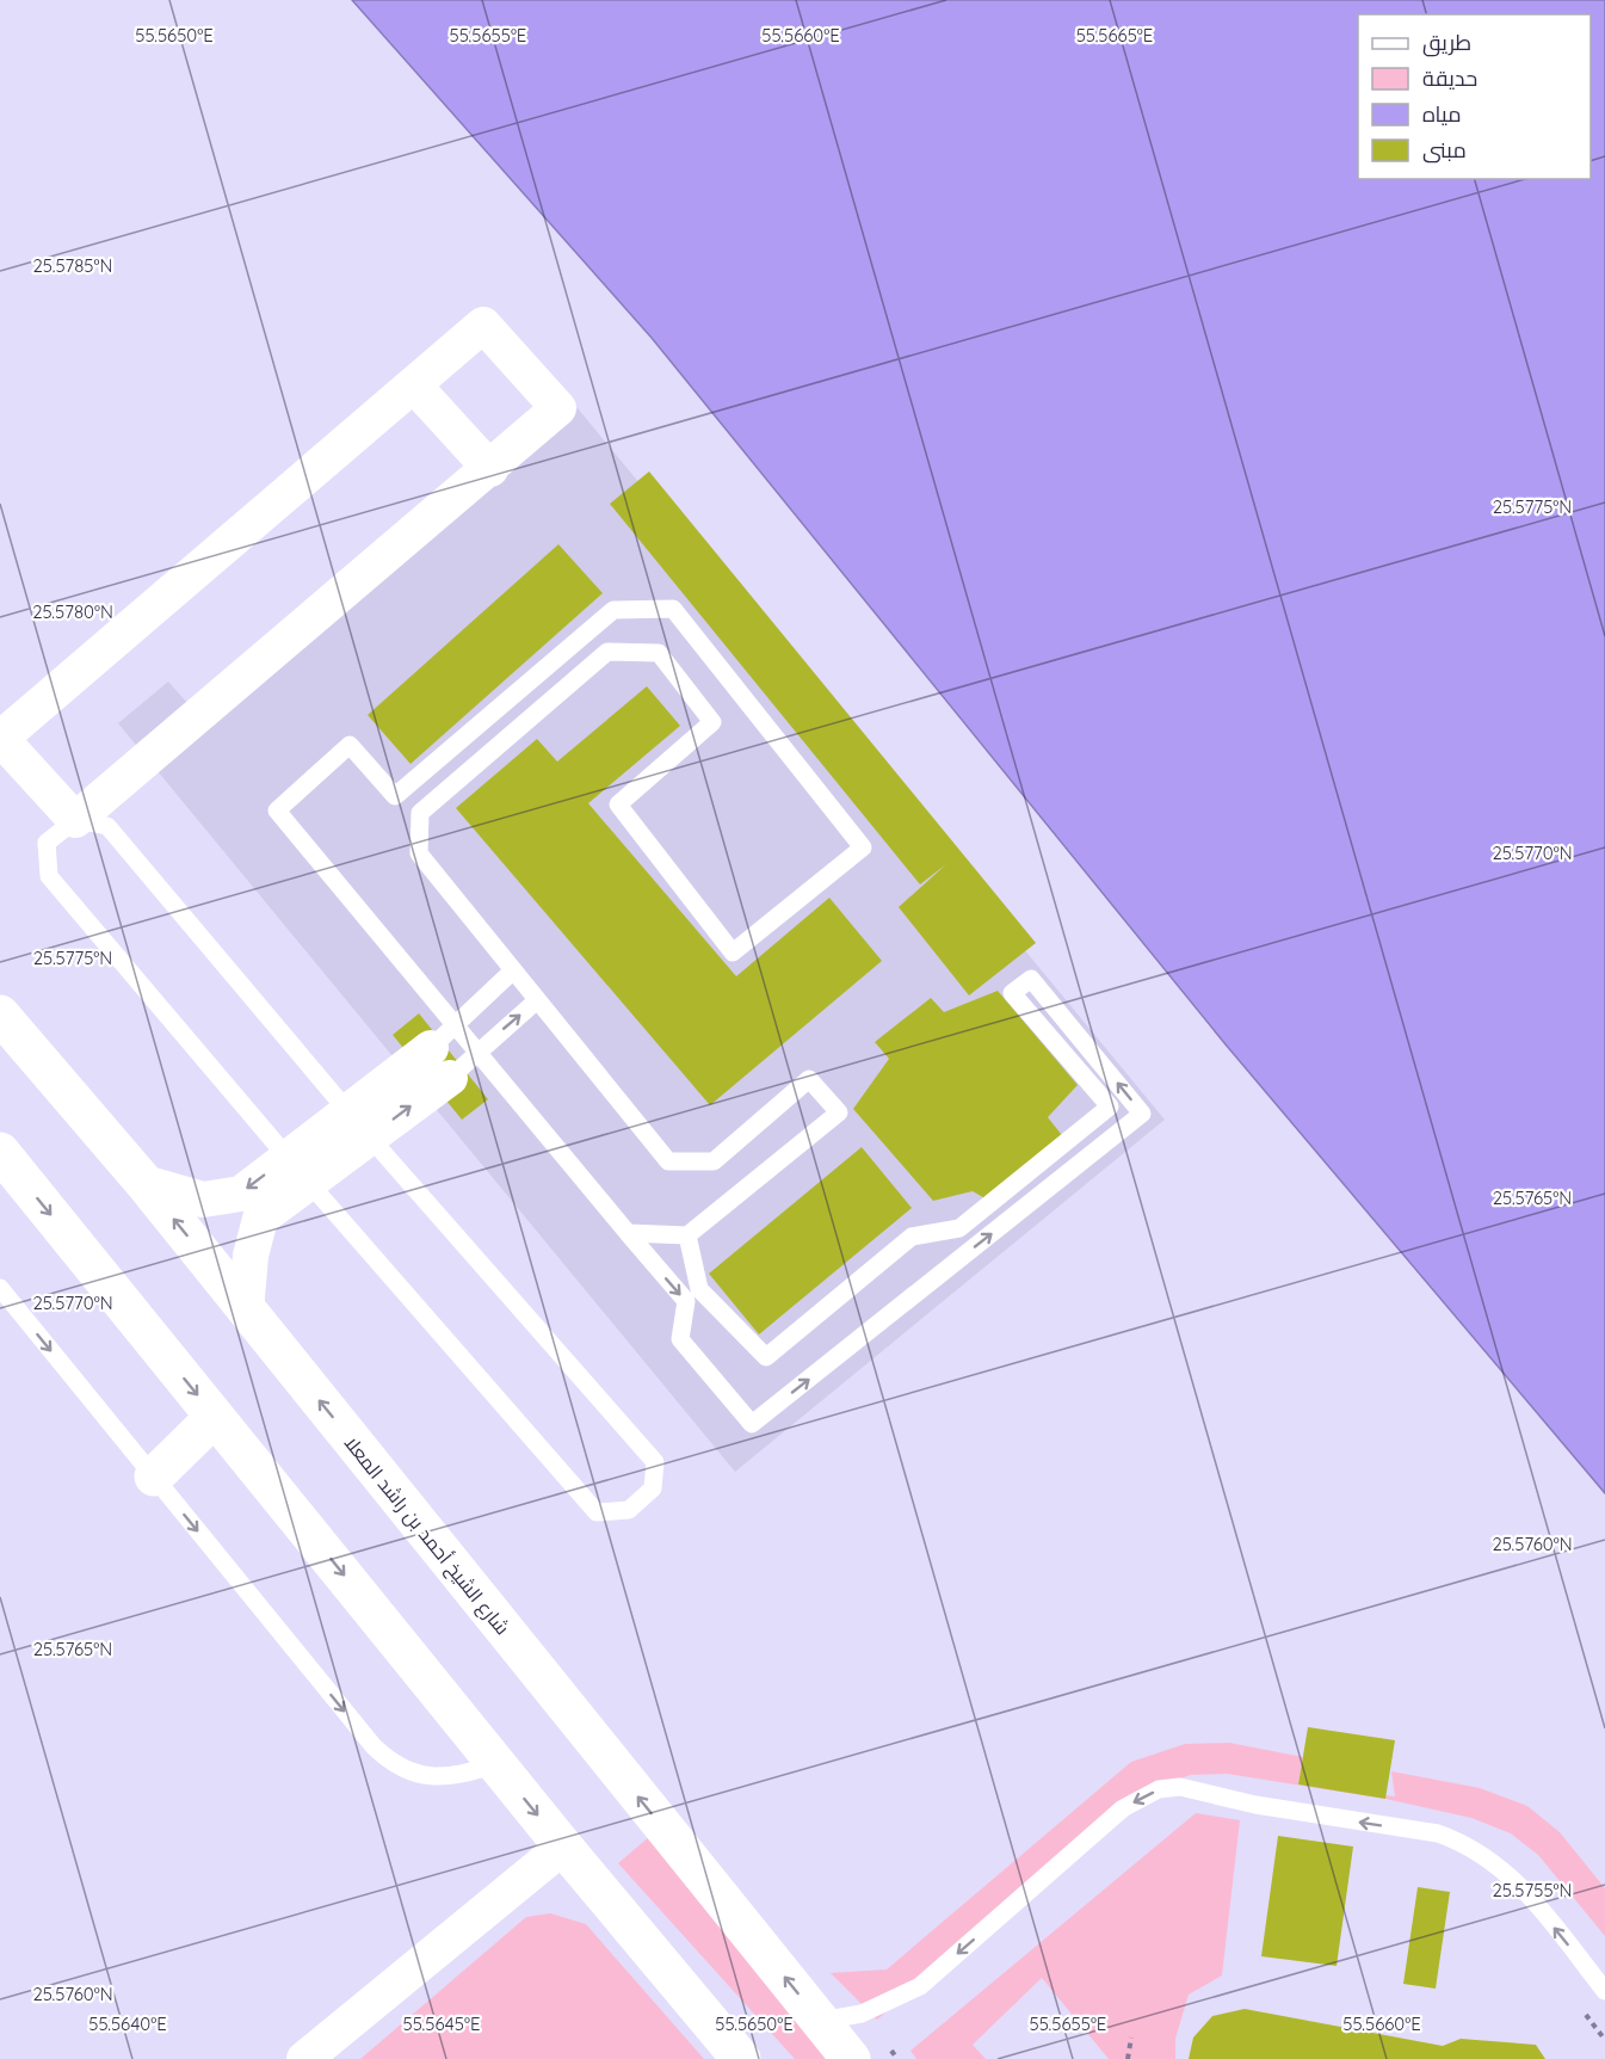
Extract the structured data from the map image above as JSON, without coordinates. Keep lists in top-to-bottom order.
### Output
{
  "streets": {
    "main road": ["شارع الشيخ أحمد بن راشد المعلا"]
  },
  "legend": [
    "طريق",
    "حديقة",
    "مياه",
    "مبنى"
  ],
  "coordinates": [
    "55.5650°E",
    "55.5655°E",
    "55.5660°E",
    "55.5665°E",
    "25.5785°N",
    "25.5775°N",
    "25.5780°N",
    "25.5770°N",
    "25.5765°N",
    "25.5760°N",
    "25.5755°N",
    "55.5640°E",
    "55.5645°E"
  ]
}
